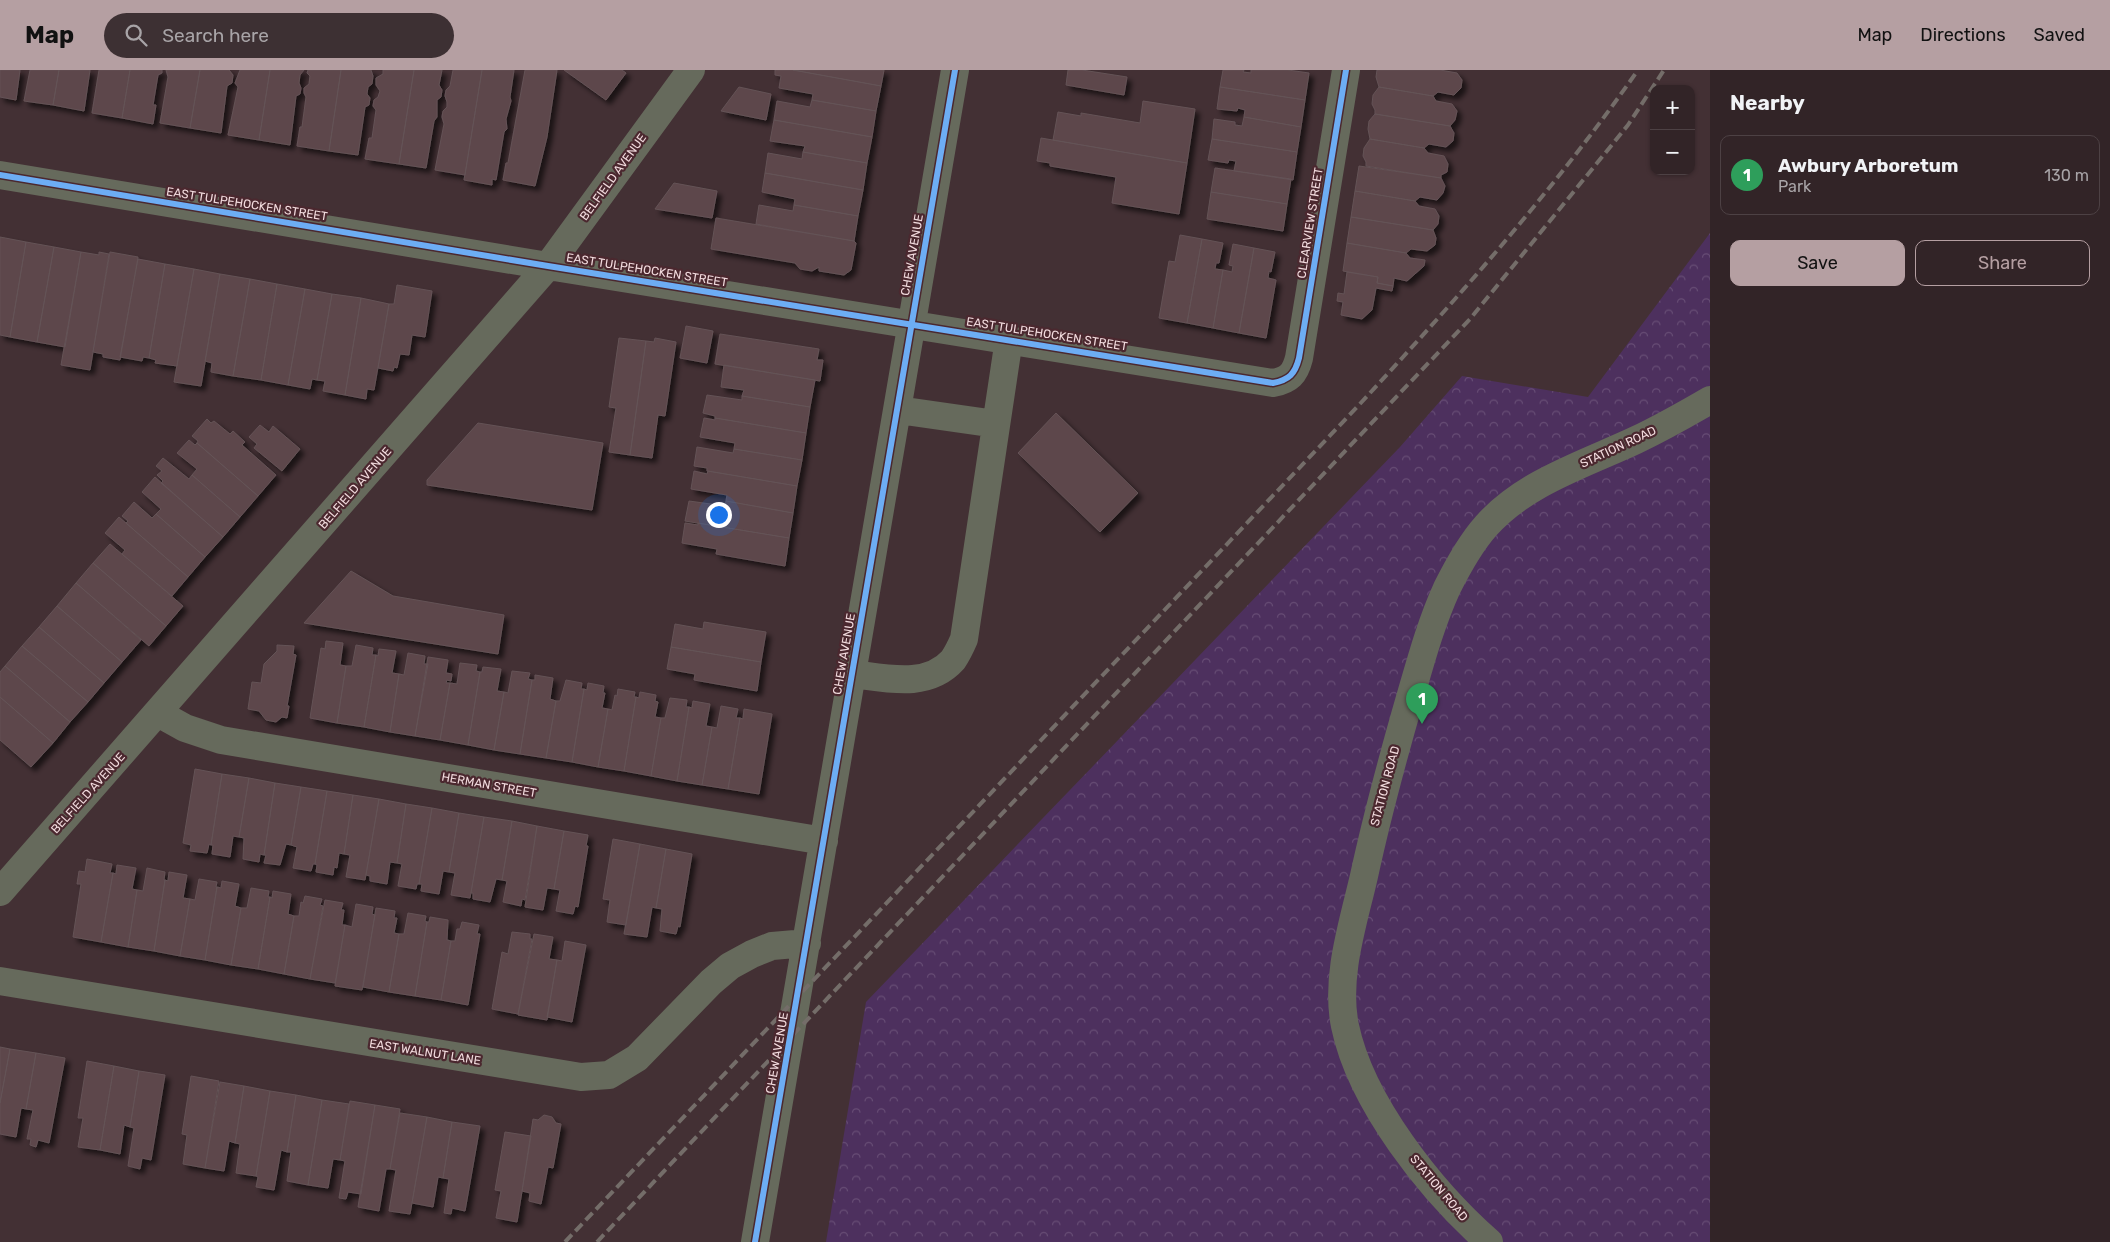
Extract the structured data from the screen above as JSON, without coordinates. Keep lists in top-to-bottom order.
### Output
{
  "streets": {
    "street": [
      "BELFIELD AVENUE",
      "EAST TULPEHOCKEN STREET",
      "CLEARVIEW STREET",
      "CHEW AVENUE",
      "STATION ROAD",
      "HERMAN STREET",
      "EAST WALNUT LANE"
    ]
  },
  "crossings": [
    ["BELFIELD AVENUE", "EAST TULPEHOCKEN STREET"],
    ["BELFIELD AVENUE", "HERMAN STREET"],
    ["EAST TULPEHOCKEN STREET", "CLEARVIEW STREET"],
    ["EAST TULPEHOCKEN STREET", "CHEW AVENUE"],
    ["CHEW AVENUE", "HERMAN STREET"],
    ["CHEW AVENUE", "EAST WALNUT LANE"]
  ],
  "page": {
    "header": "Map",
    "search": "Search here",
    "nav": ["Map", "Directions", "Saved"],
    "heading": "Nearby",
    "map_buttons": ["+", "−"],
    "list": [
      {
        "mark": "1",
        "name": "Awbury Arboretum",
        "note": "Park",
        "value": "130 m"
      }
    ],
    "buttons": ["Save", "Share"],
    "pins": "1"
  }
}
